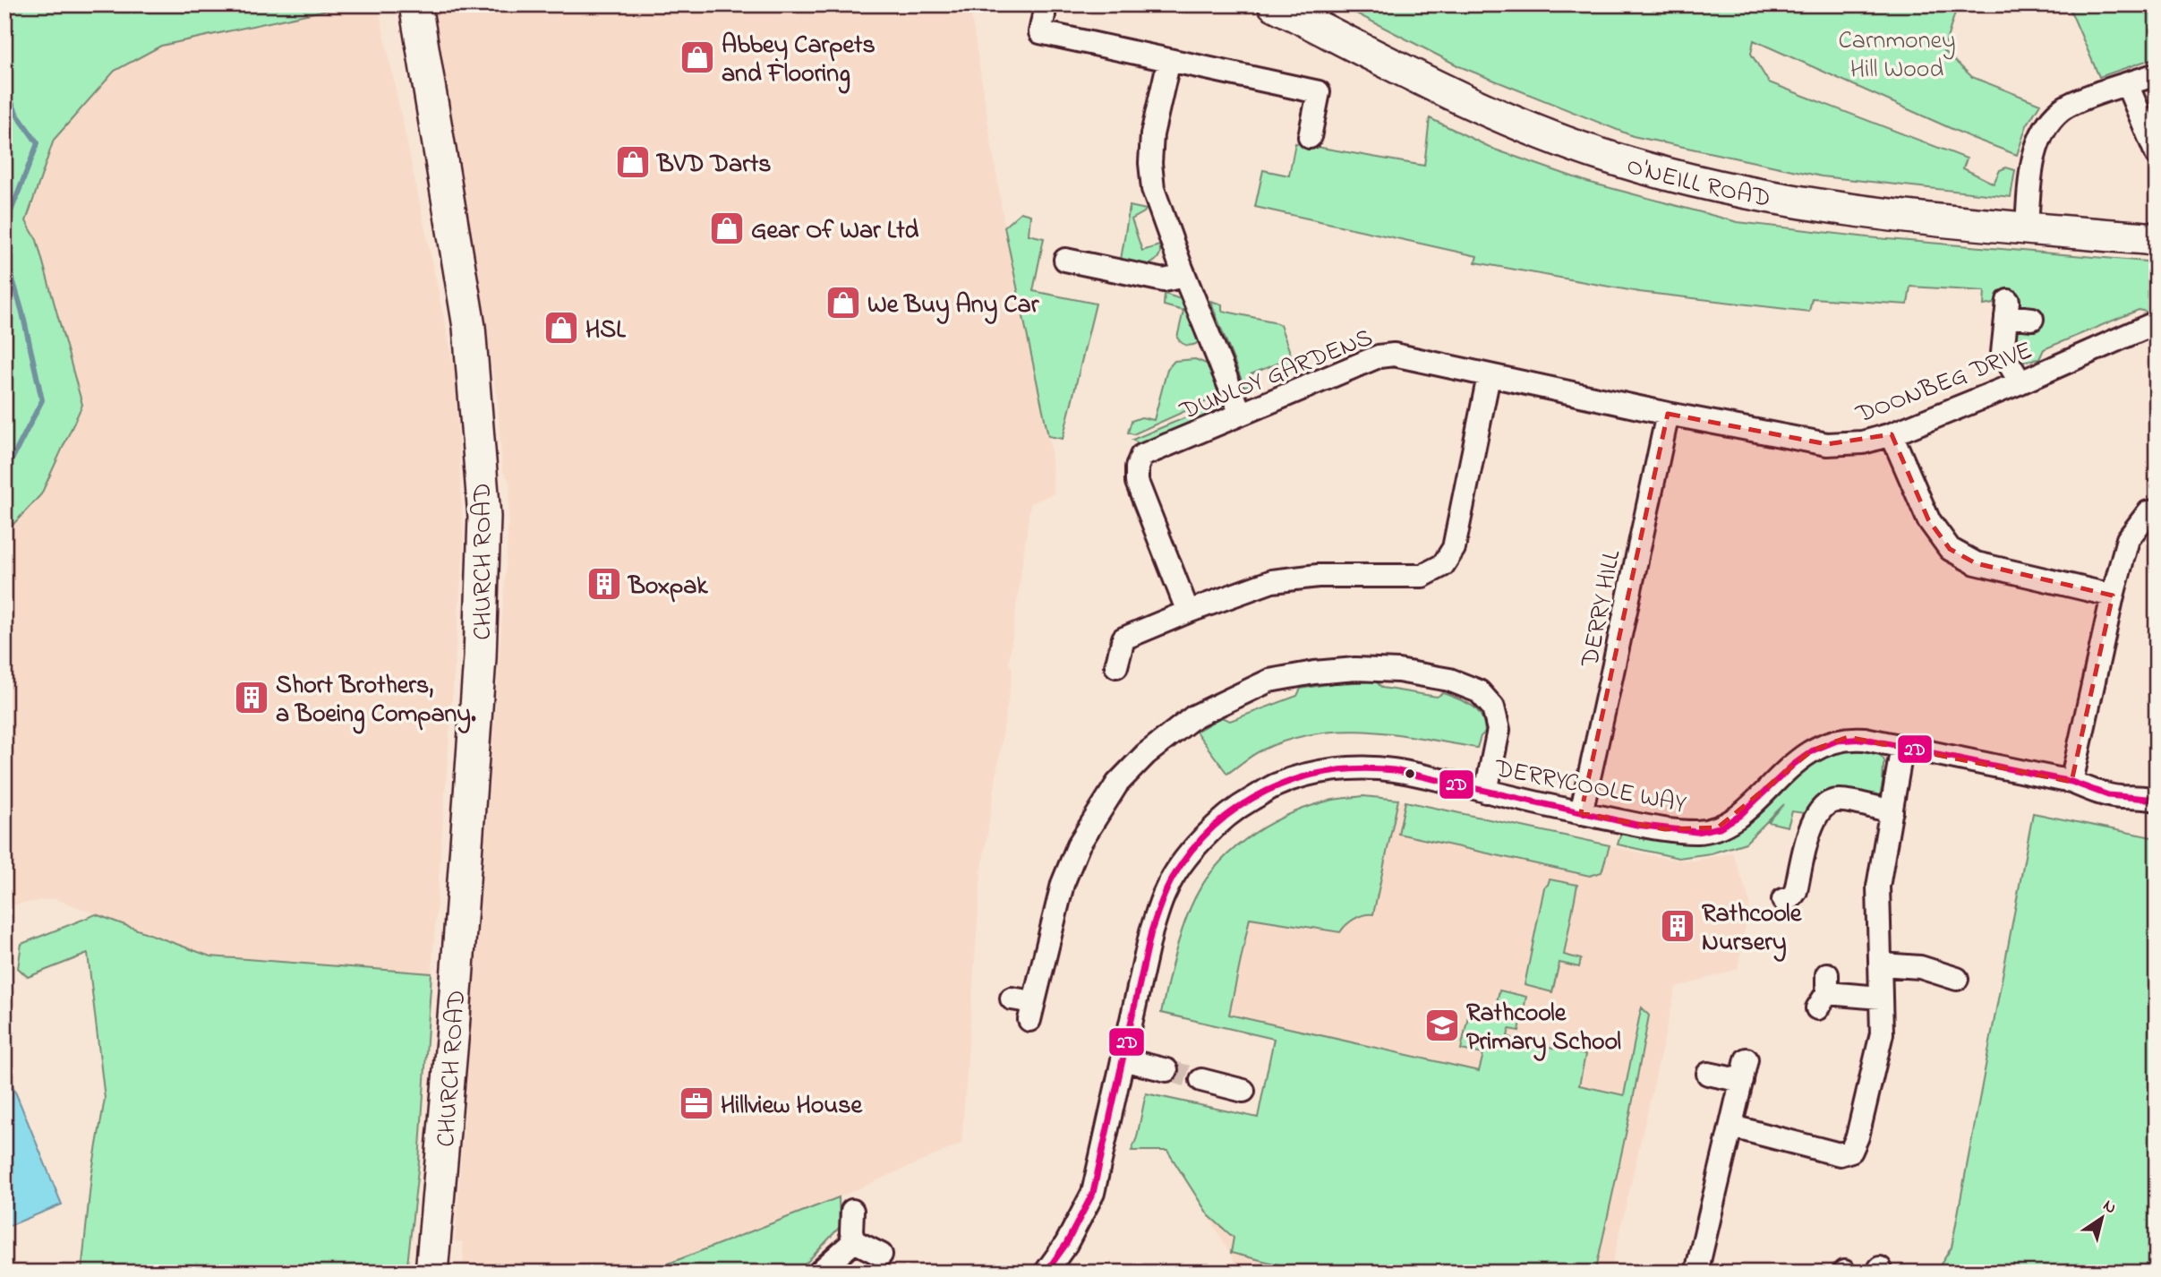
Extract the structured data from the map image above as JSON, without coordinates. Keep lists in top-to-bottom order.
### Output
{
  "streets": {
    "street": [
      "O'NEILL ROAD",
      "DUNLOY GARDENS",
      "DOONBEG DRIVE",
      "CHURCH ROAD",
      "DERRY HILL",
      "DERRYCOOLE WAY"
    ]
  },
  "crossings": [
    ["DUNLOY GARDENS", "DOONBEG DRIVE"],
    ["DUNLOY GARDENS", "DERRY HILL"],
    ["DOONBEG DRIVE", "DERRY HILL"],
    ["DERRY HILL", "DERRYCOOLE WAY"]
  ],
  "parks": ["Carnmoney Hill Wood"],
  "places": {
    "shop": [
      "Abbey Carpets and Flooring",
      "BVD Darts",
      "Gear Of War Ltd",
      "We Buy Any Car",
      "HSL"
    ],
    "building": ["Boxpak", "Short Brothers, a Boeing Company.", "Rathcoole Nursery"],
    "school or university": ["Rathcoole Primary School"],
    "office": ["Hillview House"]
  },
  "lines": ["transit line 2D"],
  "north": "top right"
}
